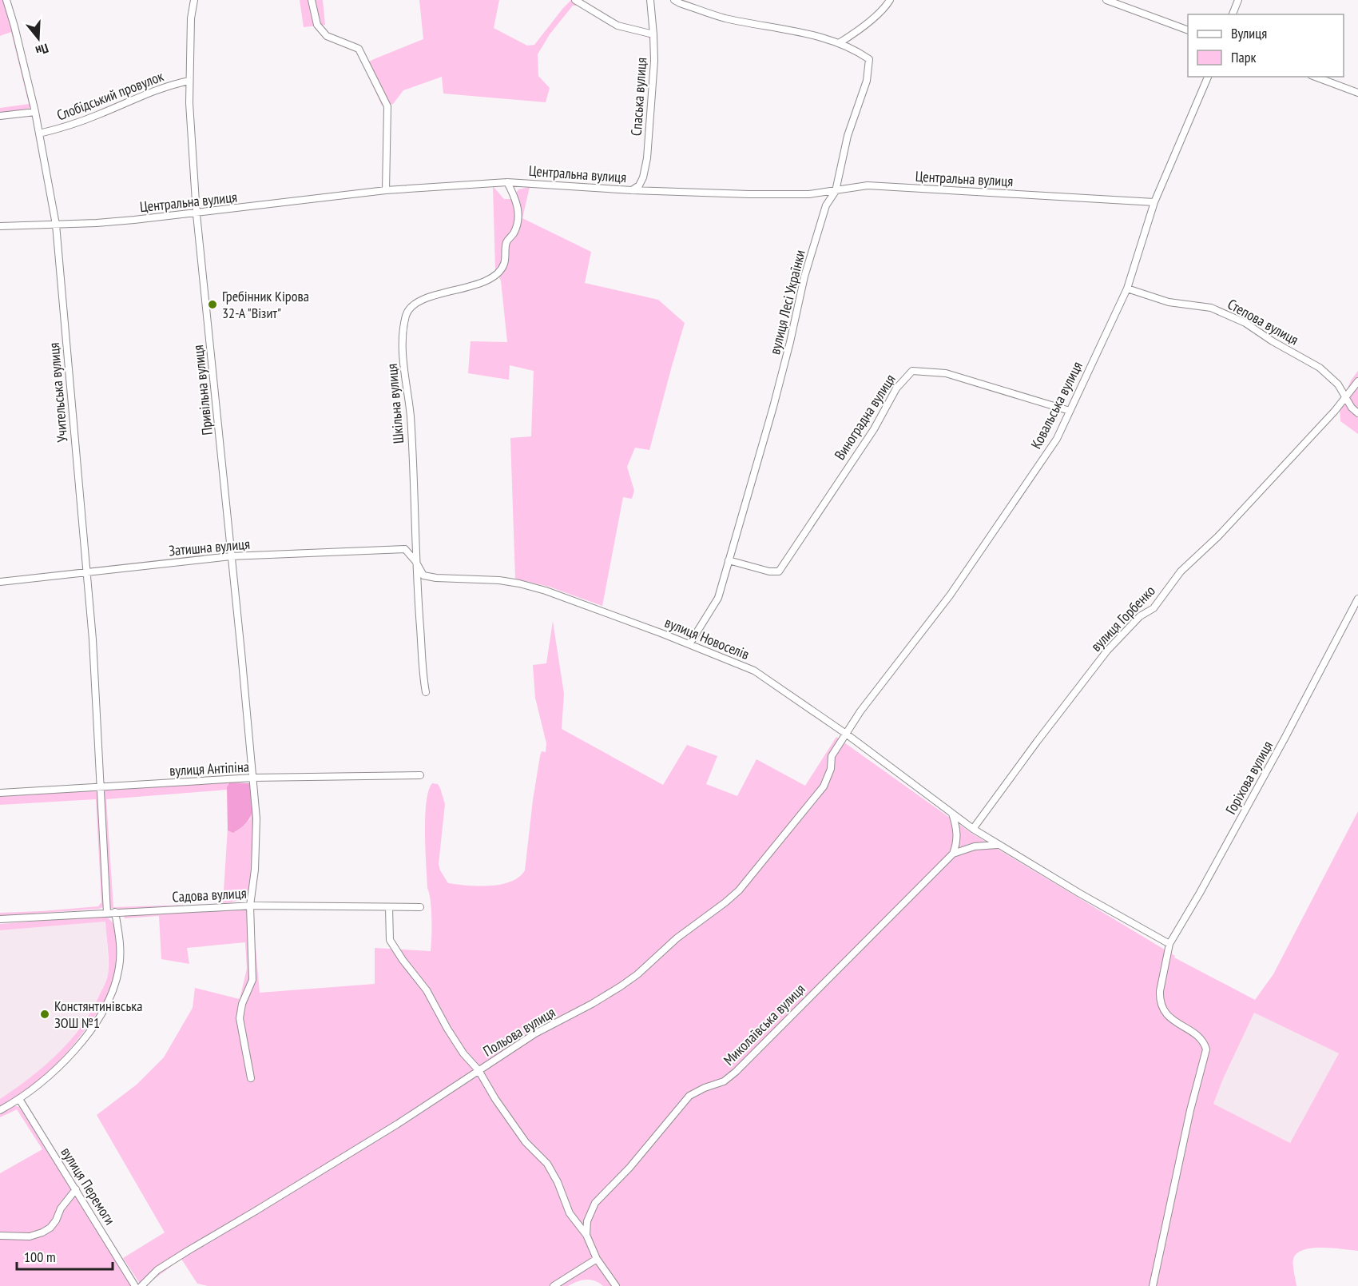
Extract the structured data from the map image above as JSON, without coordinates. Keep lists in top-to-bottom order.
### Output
{
  "streets": {
    "street": [
      "Слобідський провулок",
      "Спаська вулиця",
      "Центральна вулиця",
      "вулиця Лесі Українки",
      "Степова вулиця",
      "Привільна вулиця",
      "Учительська вулиця",
      "Шкільна вулиця",
      "Ковальська вулиця",
      "Виноградна вулиця",
      "Затишна вулиця",
      "вулиця Горбенко",
      "вулиця Новоселів",
      "вулиця Антіпіна",
      "Горіхова вулиця",
      "Садова вулиця",
      "Миколаївська вулиця",
      "Польова вулиця",
      "вулиця Перемоги"
    ]
  },
  "crossings": [
    ["Слобідський провулок", "Привільна вулиця"],
    ["Слобідський провулок", "Учительська вулиця"],
    ["Спаська вулиця", "Центральна вулиця"],
    ["Центральна вулиця", "вулиця Лесі Українки"],
    ["Центральна вулиця", "Привільна вулиця"],
    ["Центральна вулиця", "Учительська вулиця"],
    ["Центральна вулиця", "Шкільна вулиця"],
    ["Центральна вулиця", "Ковальська вулиця"],
    ["вулиця Лесі Українки", "Виноградна вулиця"],
    ["вулиця Лесі Українки", "вулиця Новоселів"],
    ["Степова вулиця", "Ковальська вулиця"],
    ["Степова вулиця", "вулиця Горбенко"],
    ["Привільна вулиця", "Затишна вулиця"],
    ["Привільна вулиця", "вулиця Антіпіна"],
    ["Привільна вулиця", "Садова вулиця"],
    ["Учительська вулиця", "Затишна вулиця"],
    ["Учительська вулиця", "вулиця Антіпіна"],
    ["Учительська вулиця", "Садова вулиця"],
    ["Шкільна вулиця", "Затишна вулиця"],
    ["Шкільна вулиця", "вулиця Новоселів"],
    ["Ковальська вулиця", "Виноградна вулиця"],
    ["Ковальська вулиця", "вулиця Новоселів"],
    ["Ковальська вулиця", "Польова вулиця"],
    ["Затишна вулиця", "вулиця Новоселів"],
    ["вулиця Горбенко", "вулиця Новоселів"],
    ["вулиця Новоселів", "Горіхова вулиця"],
    ["вулиця Новоселів", "Миколаївська вулиця"],
    ["вулиця Новоселів", "Польова вулиця"]
  ],
  "places": ["Гребінник Кірова 32-А \"Візит\"", "Констянтинівська ЗОШ №1"],
  "legend": ["Вулиця", "Парк"],
  "scale_bar": "100 m",
  "north": "bottom"
}
